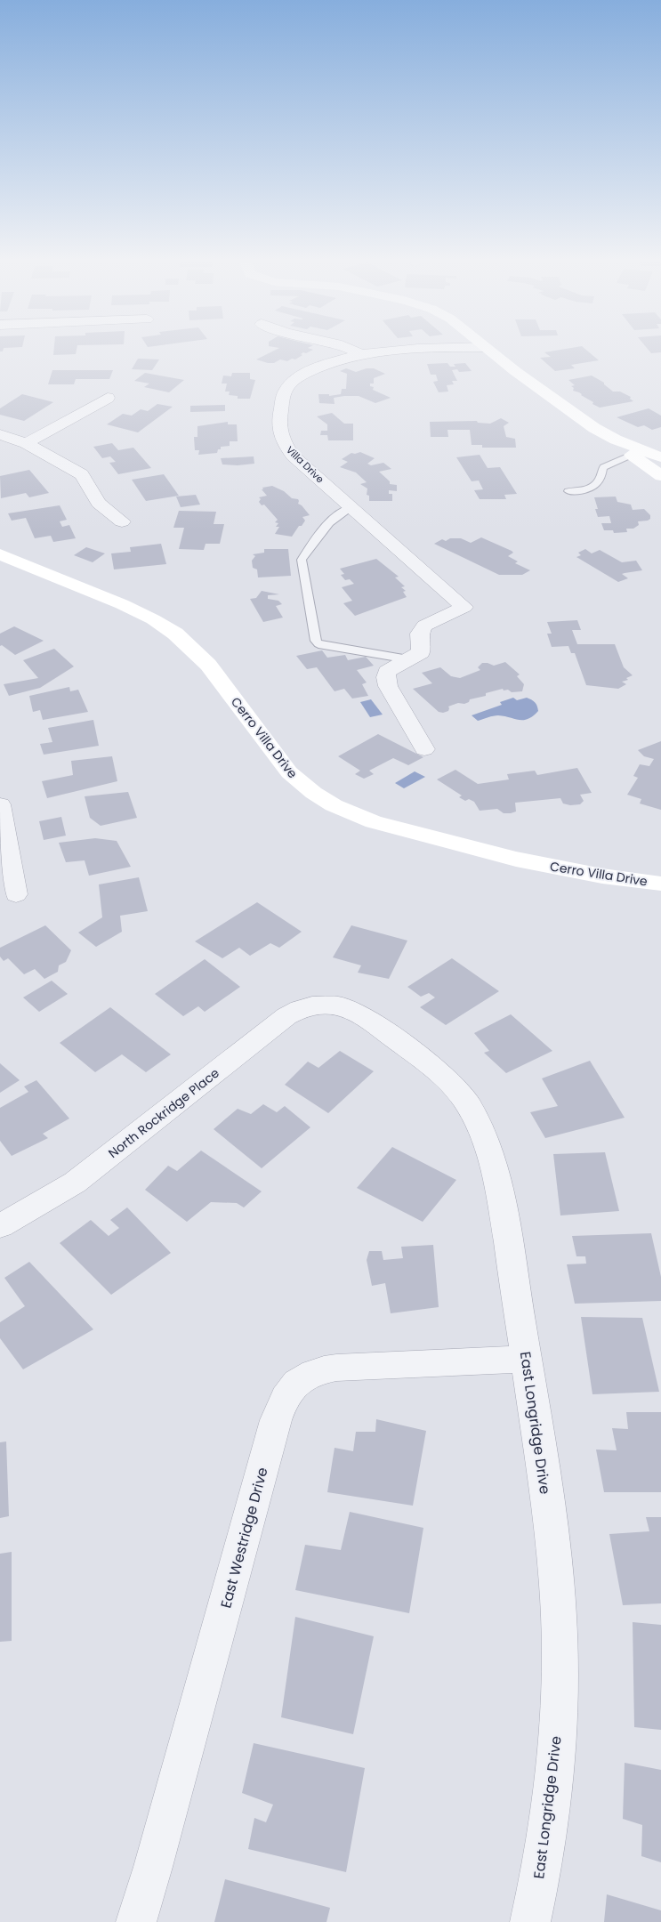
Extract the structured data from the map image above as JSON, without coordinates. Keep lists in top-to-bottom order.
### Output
{
  "streets": {
    "street": [
      "Villa Drive",
      "Cerro Villa Drive",
      "North Rockridge Place",
      "East Longridge Drive",
      "East Westridge Drive"
    ]
  },
  "crossings": [
    ["North Rockridge Place", "East Longridge Drive"],
    ["East Longridge Drive", "East Westridge Drive"]
  ]
}
